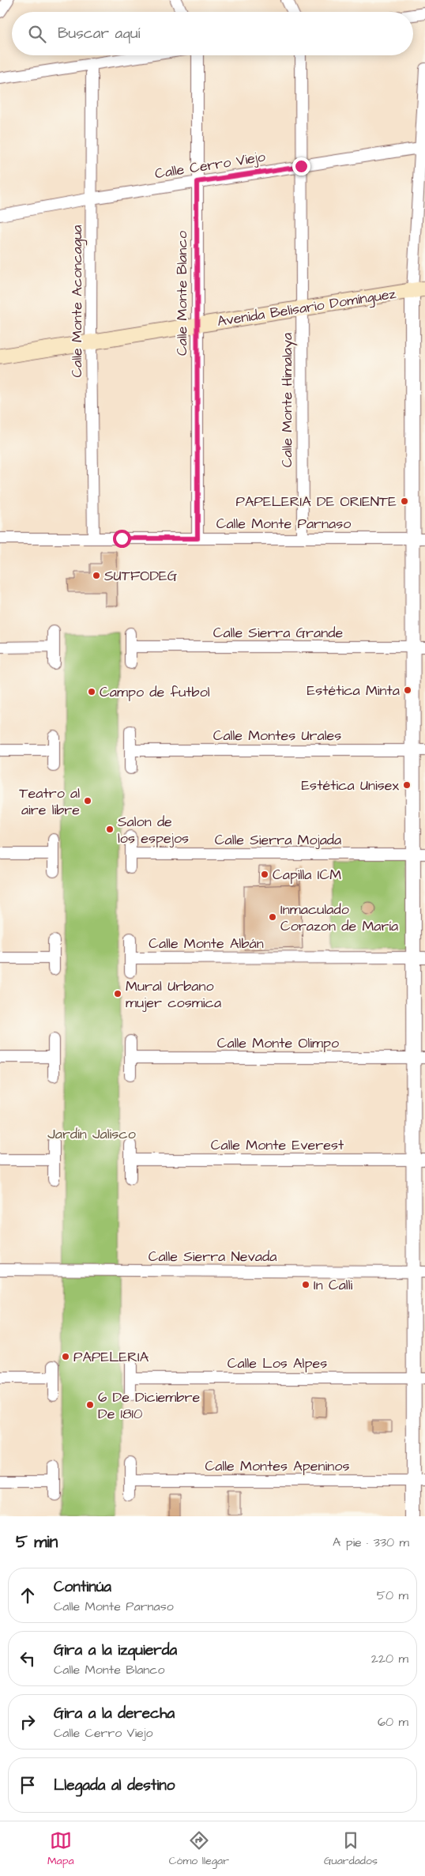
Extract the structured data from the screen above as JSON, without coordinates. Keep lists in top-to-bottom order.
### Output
{
  "streets": {
    "main road": ["Avenida Belisario Domínguez"],
    "street": [
      "Calle Cerro Viejo",
      "Calle Monte Blanco",
      "Calle Monte Aconcagua",
      "Calle Monte Himalaya",
      "Calle Monte Parnaso",
      "Calle Sierra Grande",
      "Calle Montes Urales",
      "Calle Sierra Mojada",
      "Calle Monte Albán",
      "Calle Monte Olimpo",
      "Calle Monte Everest",
      "Calle Sierra Nevada",
      "Calle Los Alpes",
      "Calle Montes Apeninos"
    ]
  },
  "crossings": [
    ["Calle Cerro Viejo", "Calle Monte Blanco"],
    ["Calle Cerro Viejo", "Calle Monte Aconcagua"],
    ["Calle Cerro Viejo", "Calle Monte Himalaya"],
    ["Calle Monte Blanco", "Avenida Belisario Domínguez"],
    ["Calle Monte Blanco", "Calle Monte Parnaso"],
    ["Calle Monte Aconcagua", "Avenida Belisario Domínguez"],
    ["Calle Monte Aconcagua", "Calle Monte Parnaso"],
    ["Avenida Belisario Domínguez", "Calle Monte Himalaya"],
    ["Calle Monte Himalaya", "Calle Monte Parnaso"]
  ],
  "parks": ["Jardín Jalisco"],
  "places": [
    "PAPELERIA DE ORIENTE",
    "SUTFODEG",
    "Estética Minta",
    "Campo de futbol",
    "Estética Unisex",
    "Teatro al aire libre",
    "Salon de los espejos",
    "Capilla ICM",
    "Inmaculado Corazon de María",
    "Mural Urbano mujer cosmica",
    "In Calli",
    "PAPELERIA",
    "6 De Diciembre De 1810"
  ],
  "page": {
    "search": "Buscar aquí",
    "heading": ["5 min", "A pie · 330 m"],
    "list": [
      ["Continúa", "Calle Monte Parnaso", "50 m"],
      ["Gira a la izquierda", "Calle Monte Blanco", "220 m"],
      ["Gira a la derecha", "Calle Cerro Viejo", "60 m"],
      "Llegada al destino"
    ],
    "nav": ["Mapa", "Cómo llegar", "Guardados"]
  }
}
